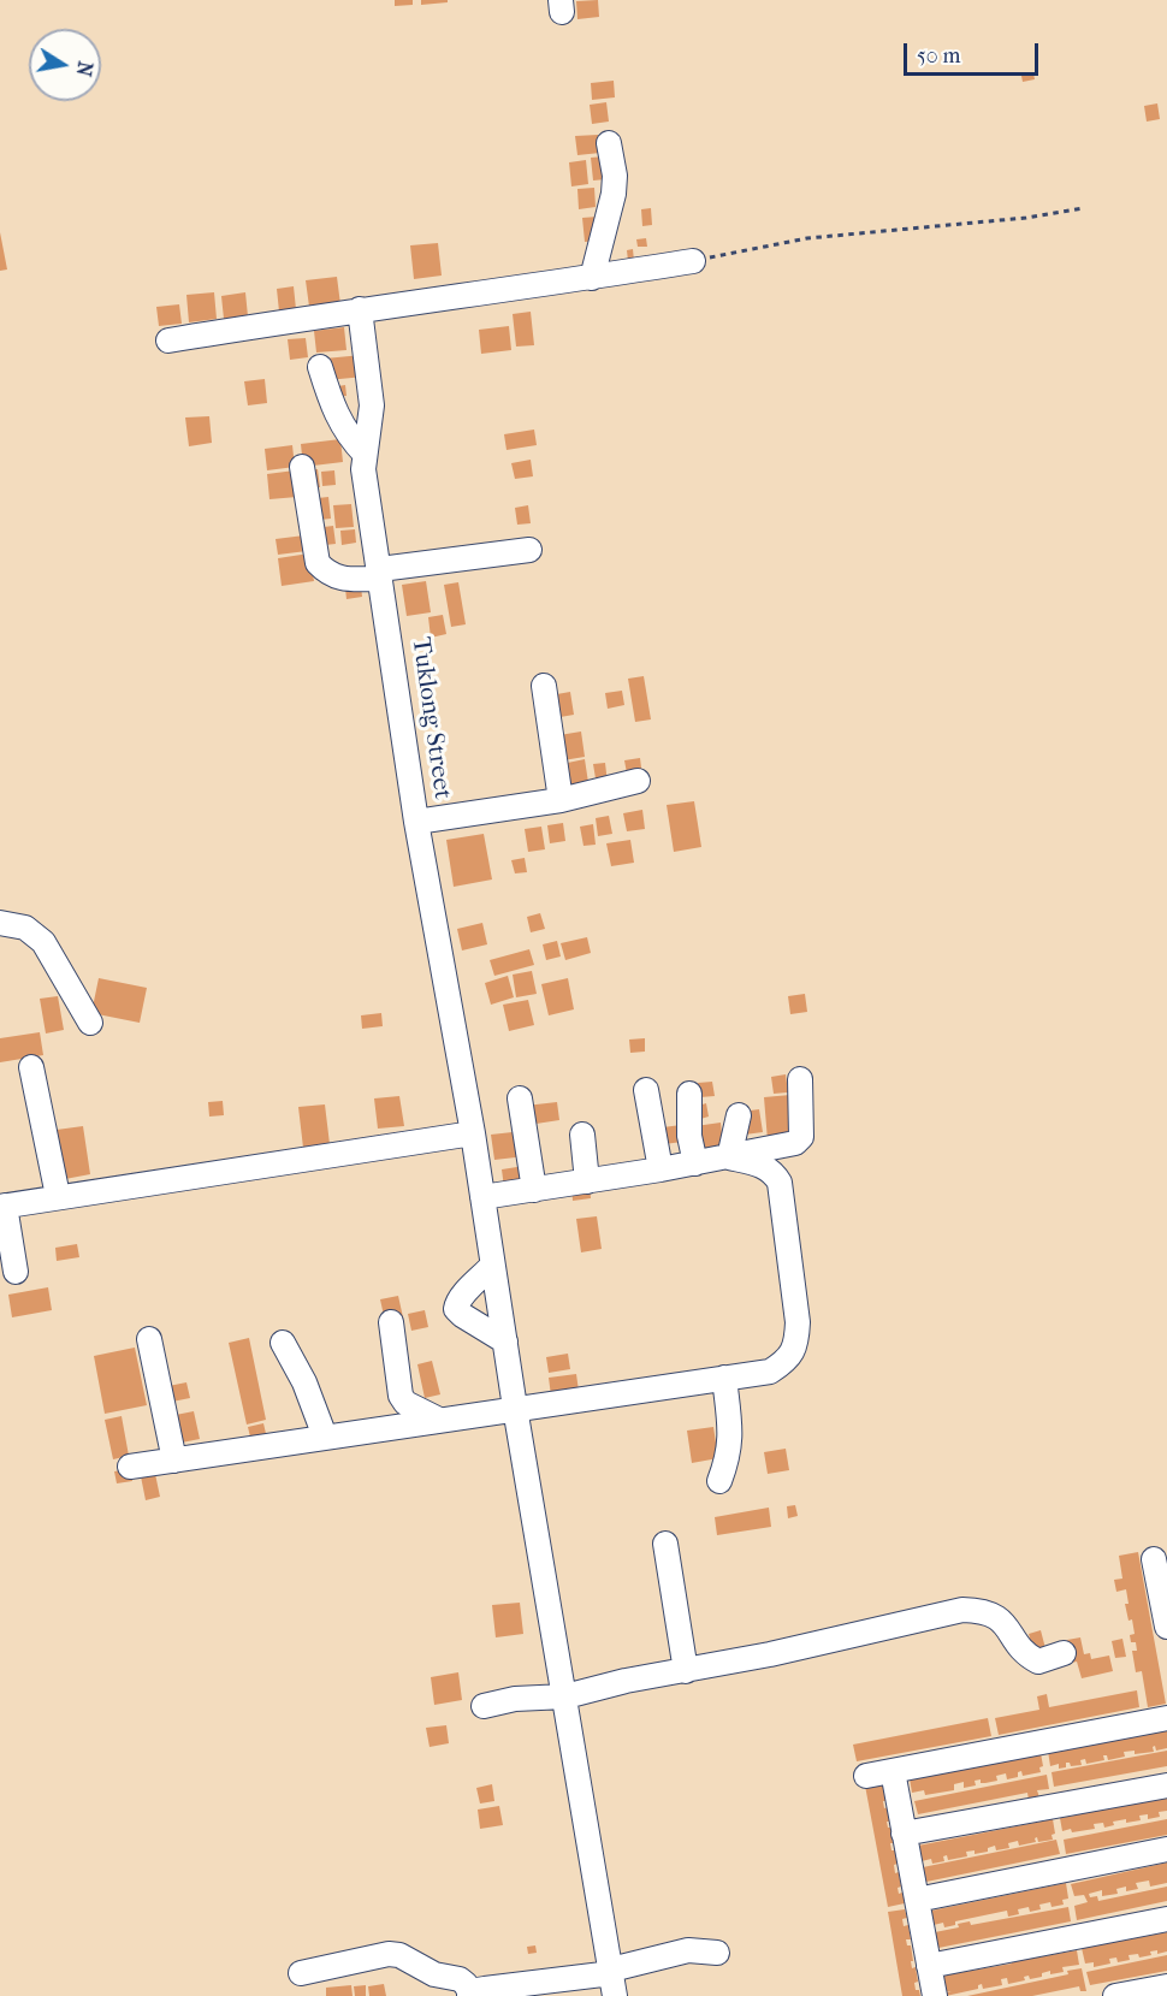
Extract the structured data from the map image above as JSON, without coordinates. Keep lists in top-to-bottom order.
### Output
{
  "streets": {
    "street": ["Tuklong Street"]
  },
  "scale_bar": "50 m",
  "north": "right"
}
